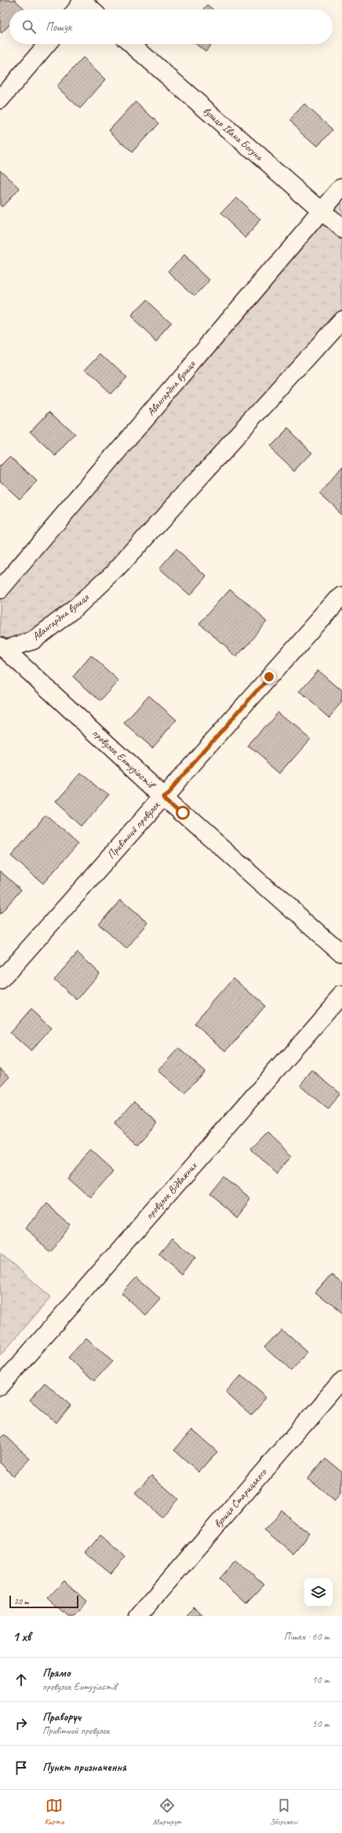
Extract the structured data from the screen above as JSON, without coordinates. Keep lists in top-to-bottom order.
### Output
{
  "streets": {
    "street": [
      "вулиця Івана Богуна",
      "Авангардна вулиця",
      "провулок Ентузіастів",
      "Привітний провулок",
      "провулок Відважних",
      "вулиця Старицького"
    ]
  },
  "crossings": [
    ["вулиця Івана Богуна", "Авангардна вулиця"],
    ["Авангардна вулиця", "провулок Ентузіастів"],
    ["провулок Ентузіастів", "Привітний провулок"]
  ],
  "scale_bar": "20 m",
  "page": {
    "search": "Пошук",
    "scale": "20 m",
    "heading": ["1 хв", "Пішки · 60 m"],
    "list": [
      ["Прямо", "провулок Ентузіастів", "10 m"],
      ["Праворуч", "Привітний провулок", "50 m"],
      "Пункт призначення"
    ],
    "nav": ["Карта", "Маршрут", "Збережені"]
  }
}
